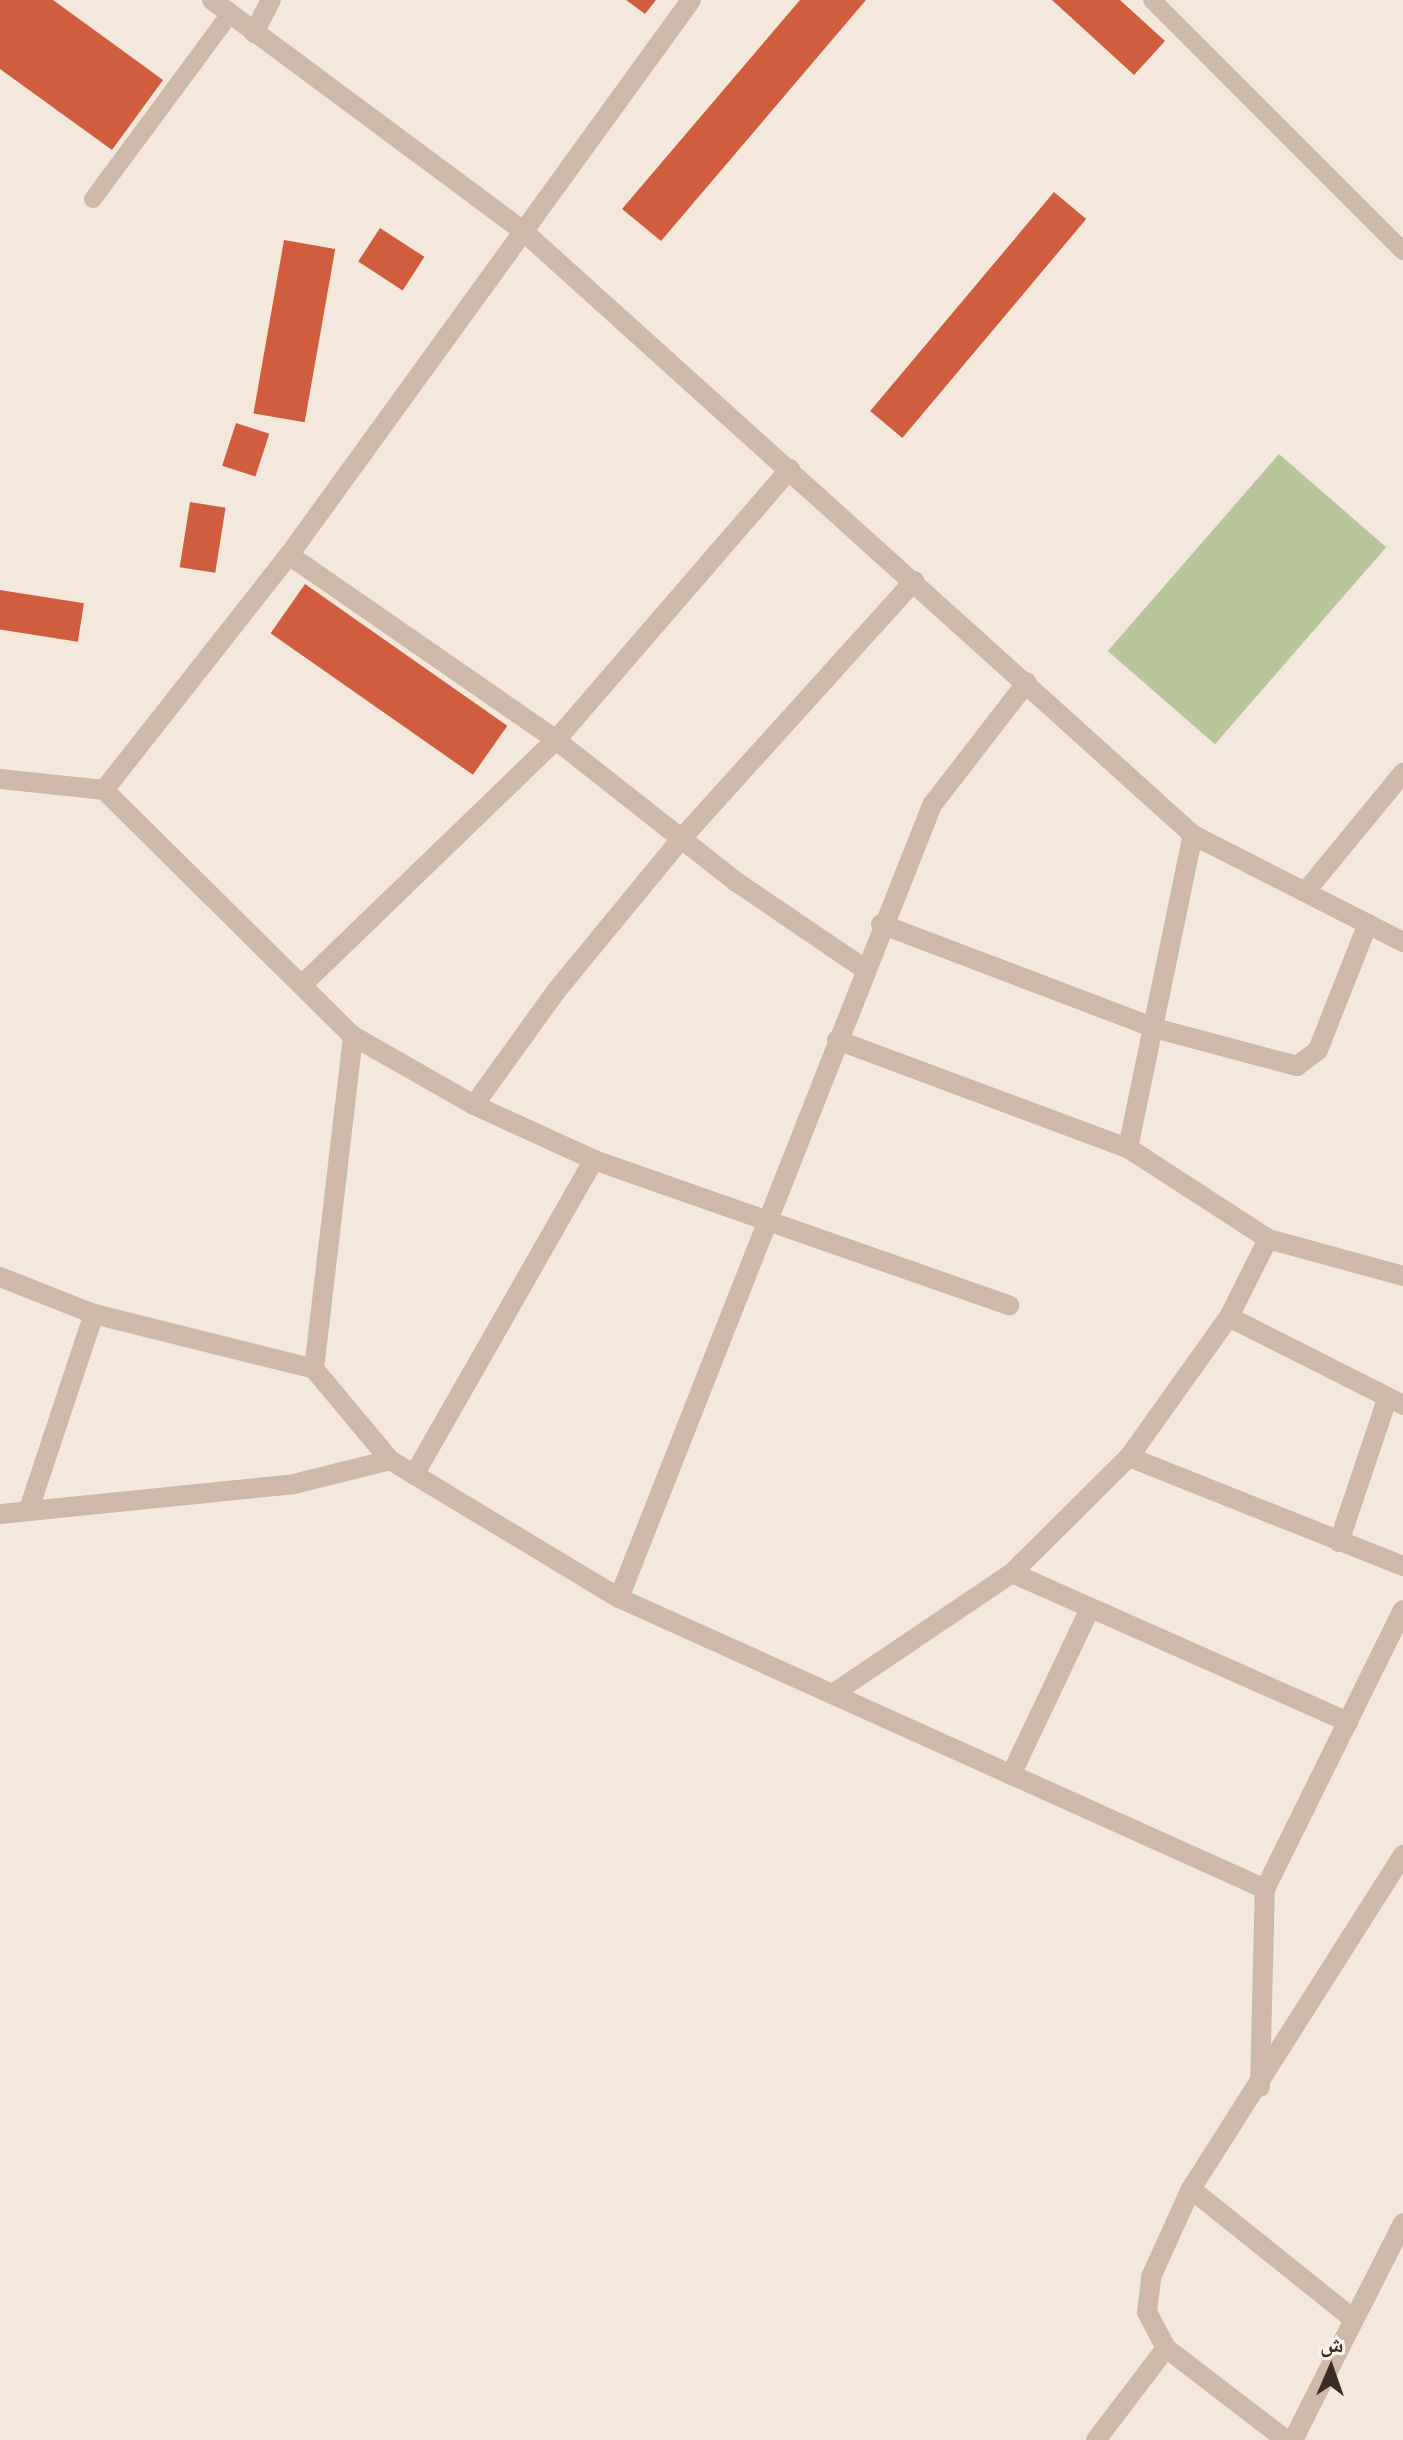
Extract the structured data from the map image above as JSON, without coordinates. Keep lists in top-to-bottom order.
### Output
{
  "north": "top"
}
